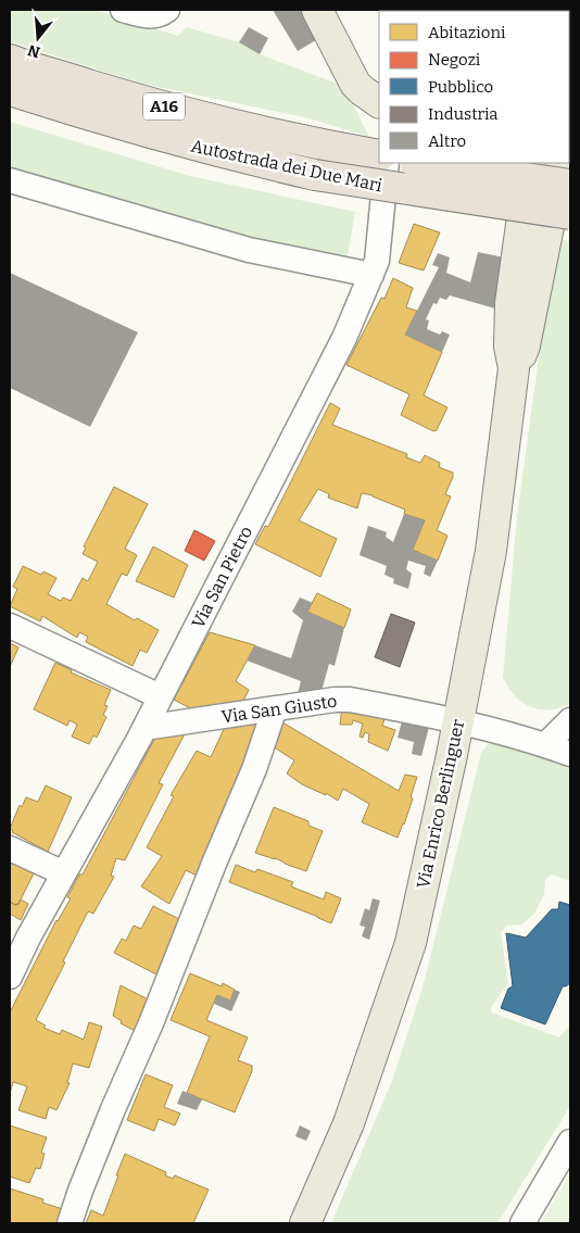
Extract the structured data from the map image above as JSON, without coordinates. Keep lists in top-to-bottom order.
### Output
{
  "streets": {
    "highway": ["A16", "Autostrada dei Due Mari"],
    "main road": ["Via Enrico Berlinguer"],
    "street": ["Via San Pietro", "Via San Giusto"]
  },
  "crossings": [
    ["Via San Pietro", "Via San Giusto"],
    ["Via San Giusto", "Via Enrico Berlinguer"]
  ],
  "legend": [
    "Abitazioni",
    "Negozi",
    "Pubblico",
    "Industria",
    "Altro"
  ],
  "north": "bottom"
}
